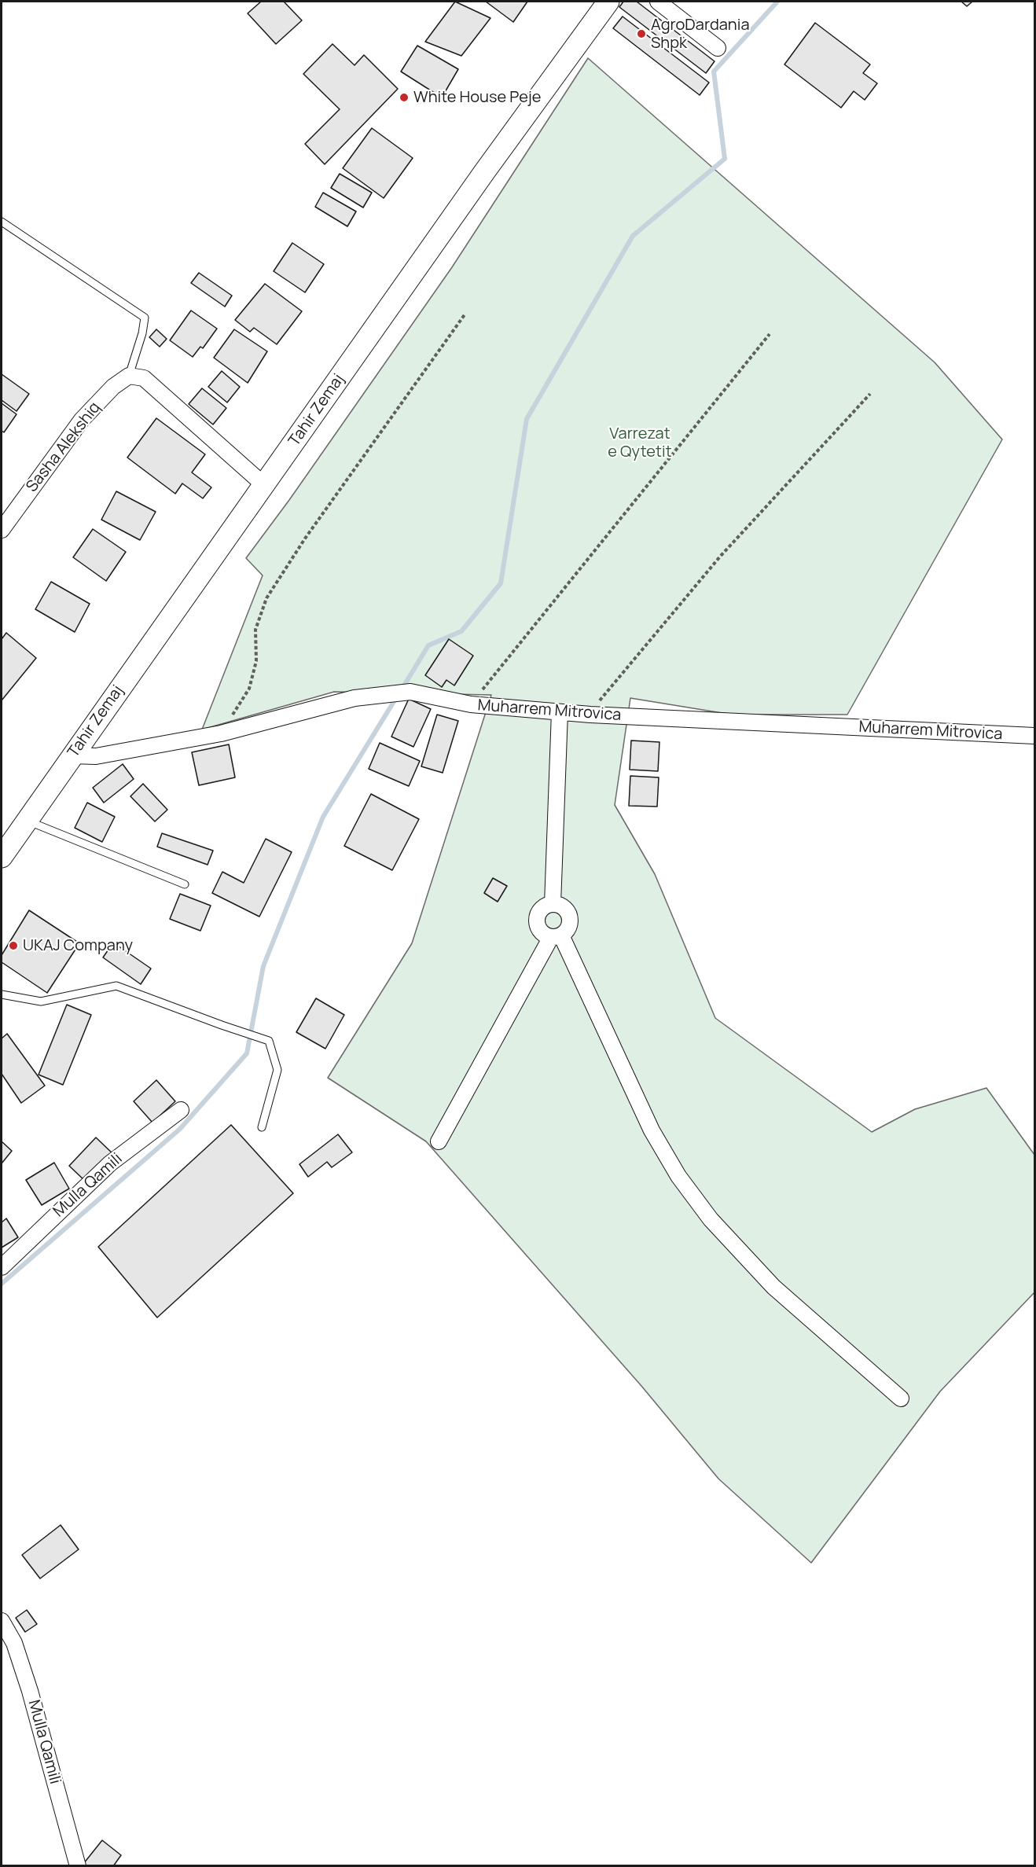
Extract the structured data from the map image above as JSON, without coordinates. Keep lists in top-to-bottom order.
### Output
{
  "streets": {
    "main road": ["Tahir Zemaj"],
    "street": ["Sasha Alekshiq", "Muharrem Mitrovica", "Mulla Qamili"]
  },
  "crossings": [
    ["Tahir Zemaj", "Muharrem Mitrovica"]
  ],
  "parks": ["Varrezat e Qytetit"],
  "places": ["AgroDardania Shpk", "White House Peje", "UKAJ Company"]
}
